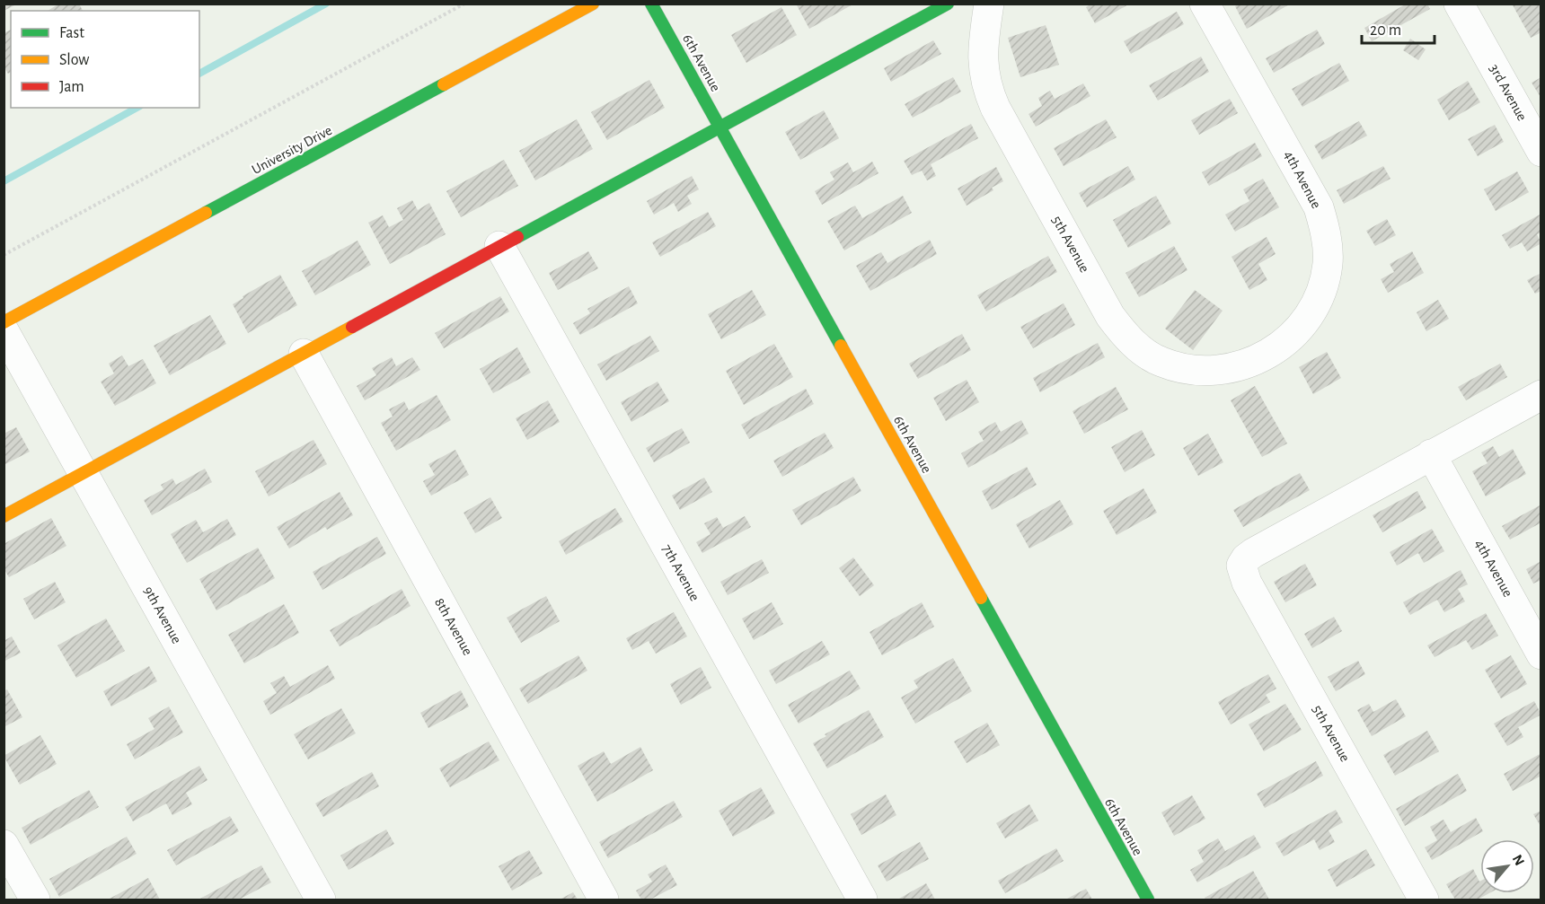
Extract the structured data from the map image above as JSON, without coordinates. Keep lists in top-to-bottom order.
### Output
{
  "streets": {
    "street": [
      "6th Avenue",
      "3rd Avenue",
      "University Drive",
      "4th Avenue",
      "5th Avenue",
      "7th Avenue",
      "9th Avenue",
      "8th Avenue"
    ]
  },
  "crossings": [
    ["4th Avenue", "5th Avenue"]
  ],
  "legend": ["Fast", "Slow", "Jam"],
  "scale_bar": "20 m",
  "north": "top right"
}
